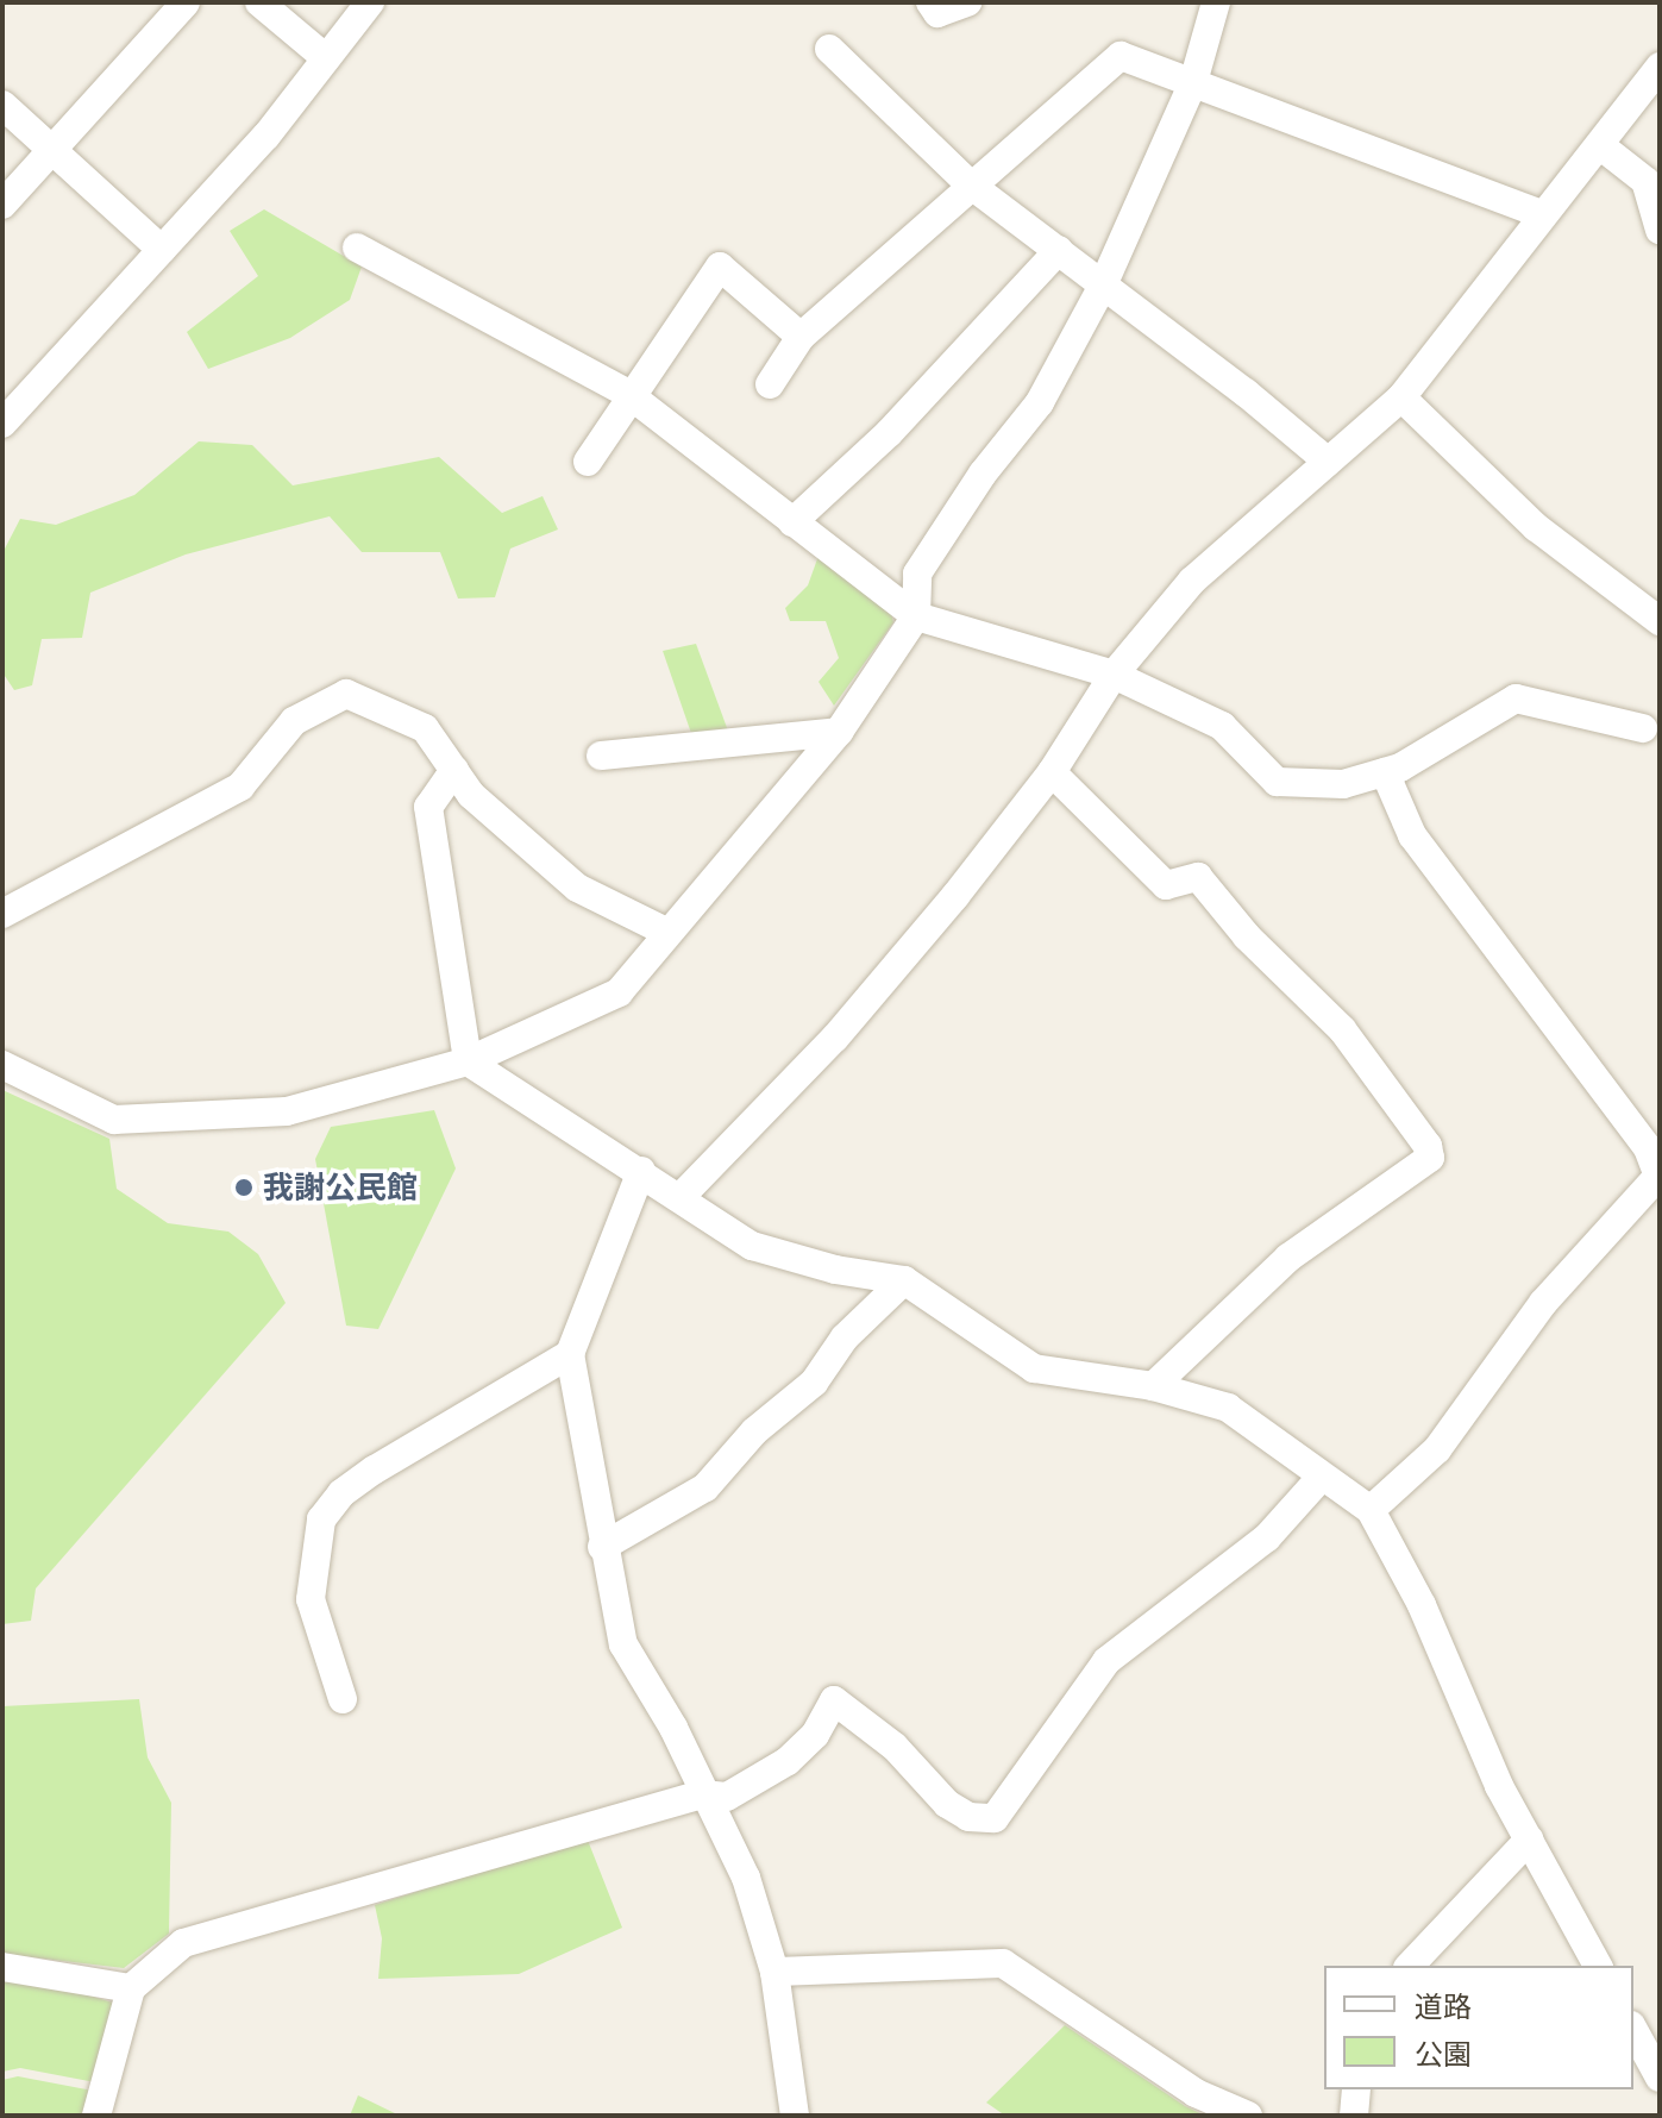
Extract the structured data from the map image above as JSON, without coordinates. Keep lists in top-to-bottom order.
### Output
{
  "places": ["我謝公民館"],
  "legend": ["道路", "公園"]
}
